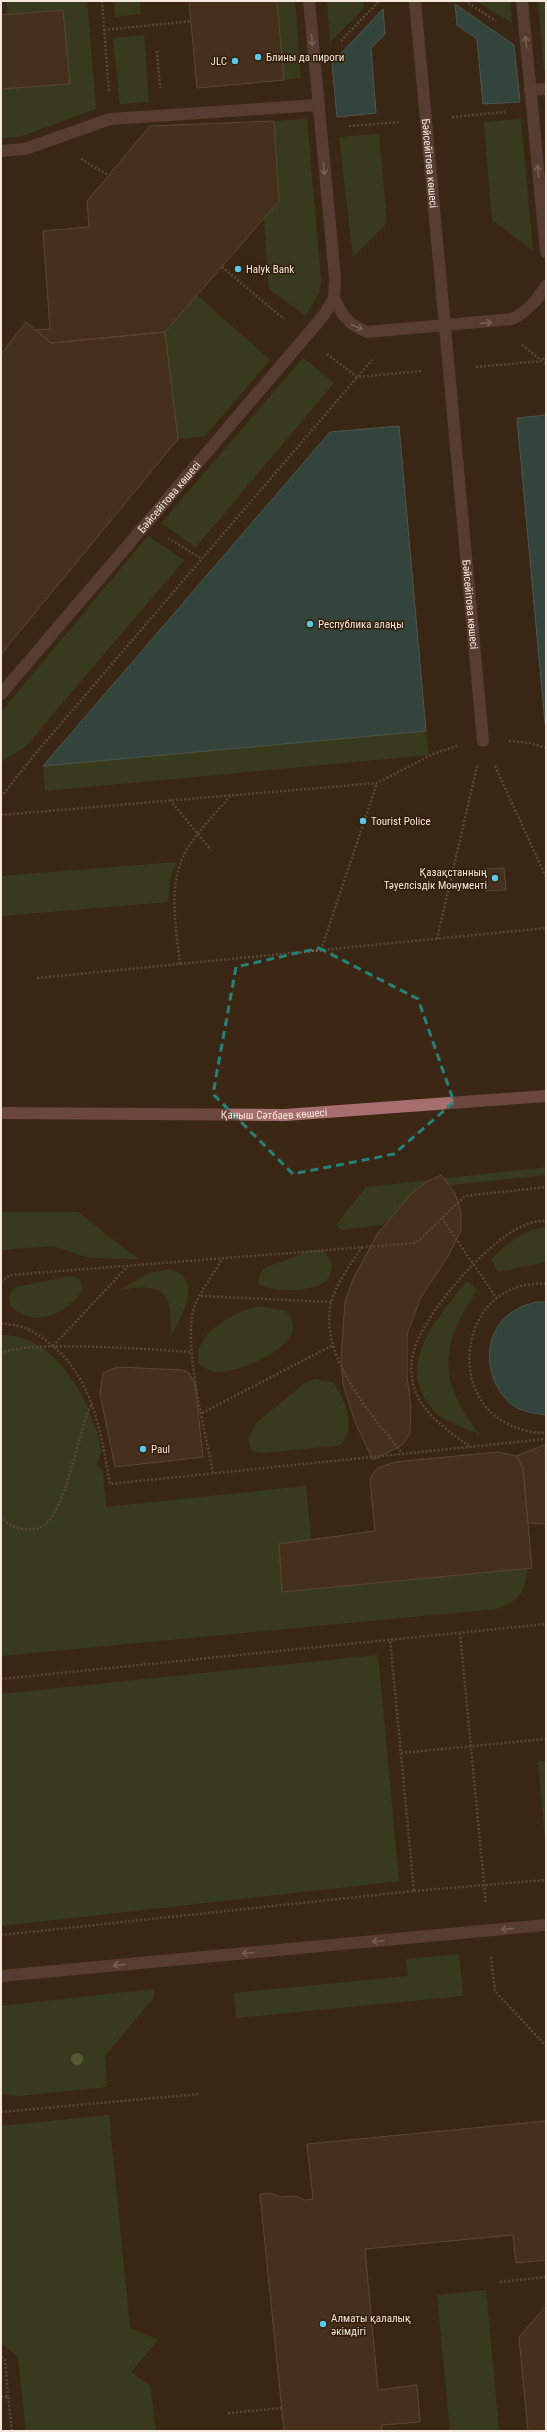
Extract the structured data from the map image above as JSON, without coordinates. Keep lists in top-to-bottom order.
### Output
{
  "streets": {
    "main road": ["Қаныш Сәтбаев көшесі"],
    "street": ["Бәйсейітова көшесі"]
  },
  "places": [
    "Блины да пироги",
    "JLC",
    "Halyk Bank",
    "Республика алаңы",
    "Tourist Police",
    "Қазақстанның Тәуелсіздік Монументі",
    "Paul",
    "Алматы қалалық әкімдігі"
  ]
}
